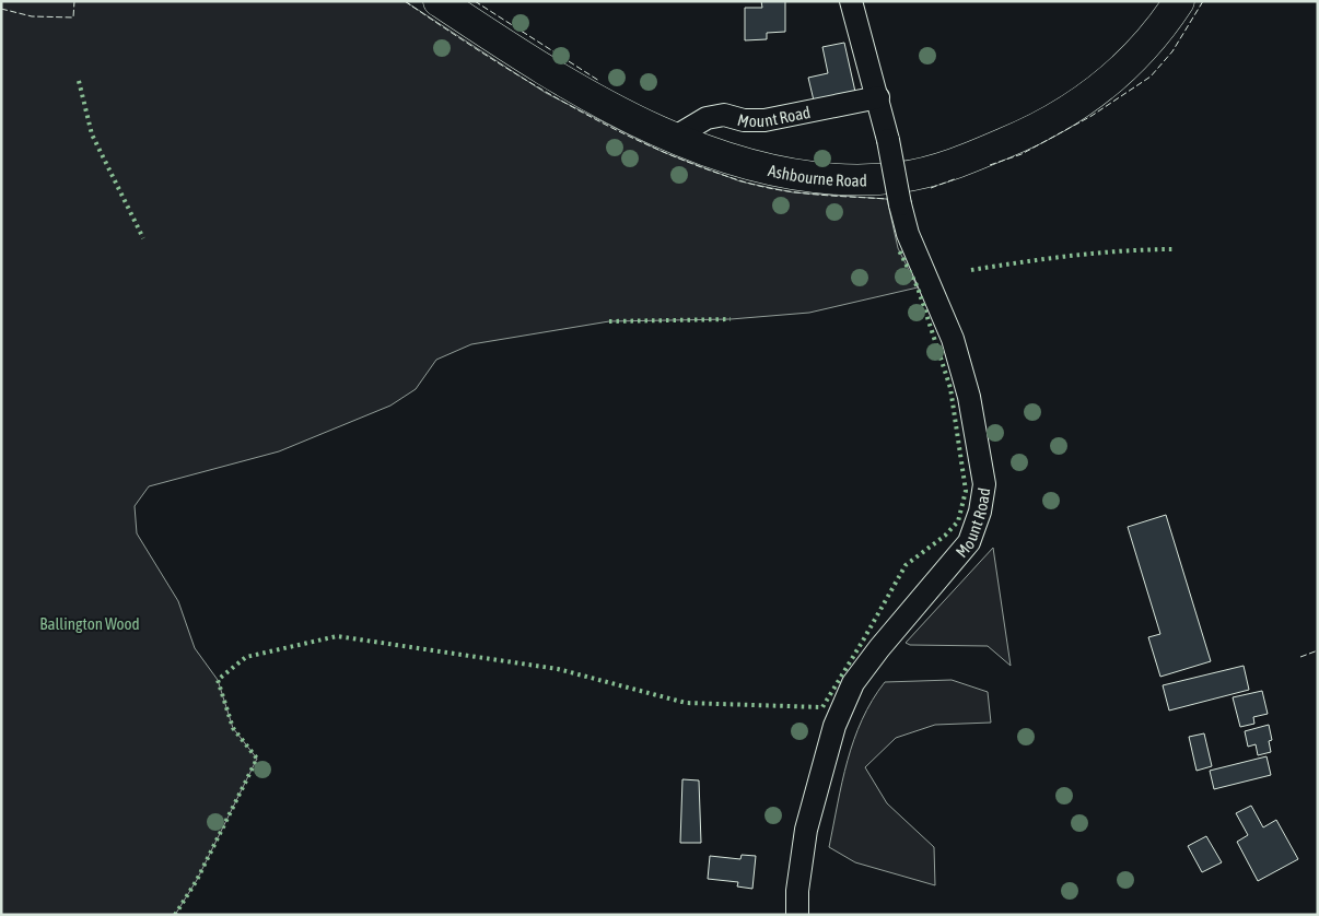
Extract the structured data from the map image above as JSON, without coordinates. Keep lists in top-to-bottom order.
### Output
{
  "streets": {
    "highway": ["Ashbourne Road"],
    "street": ["Mount Road"]
  },
  "crossings": [
    ["Mount Road", "Ashbourne Road"]
  ],
  "parks": ["Ballington Wood"]
}
